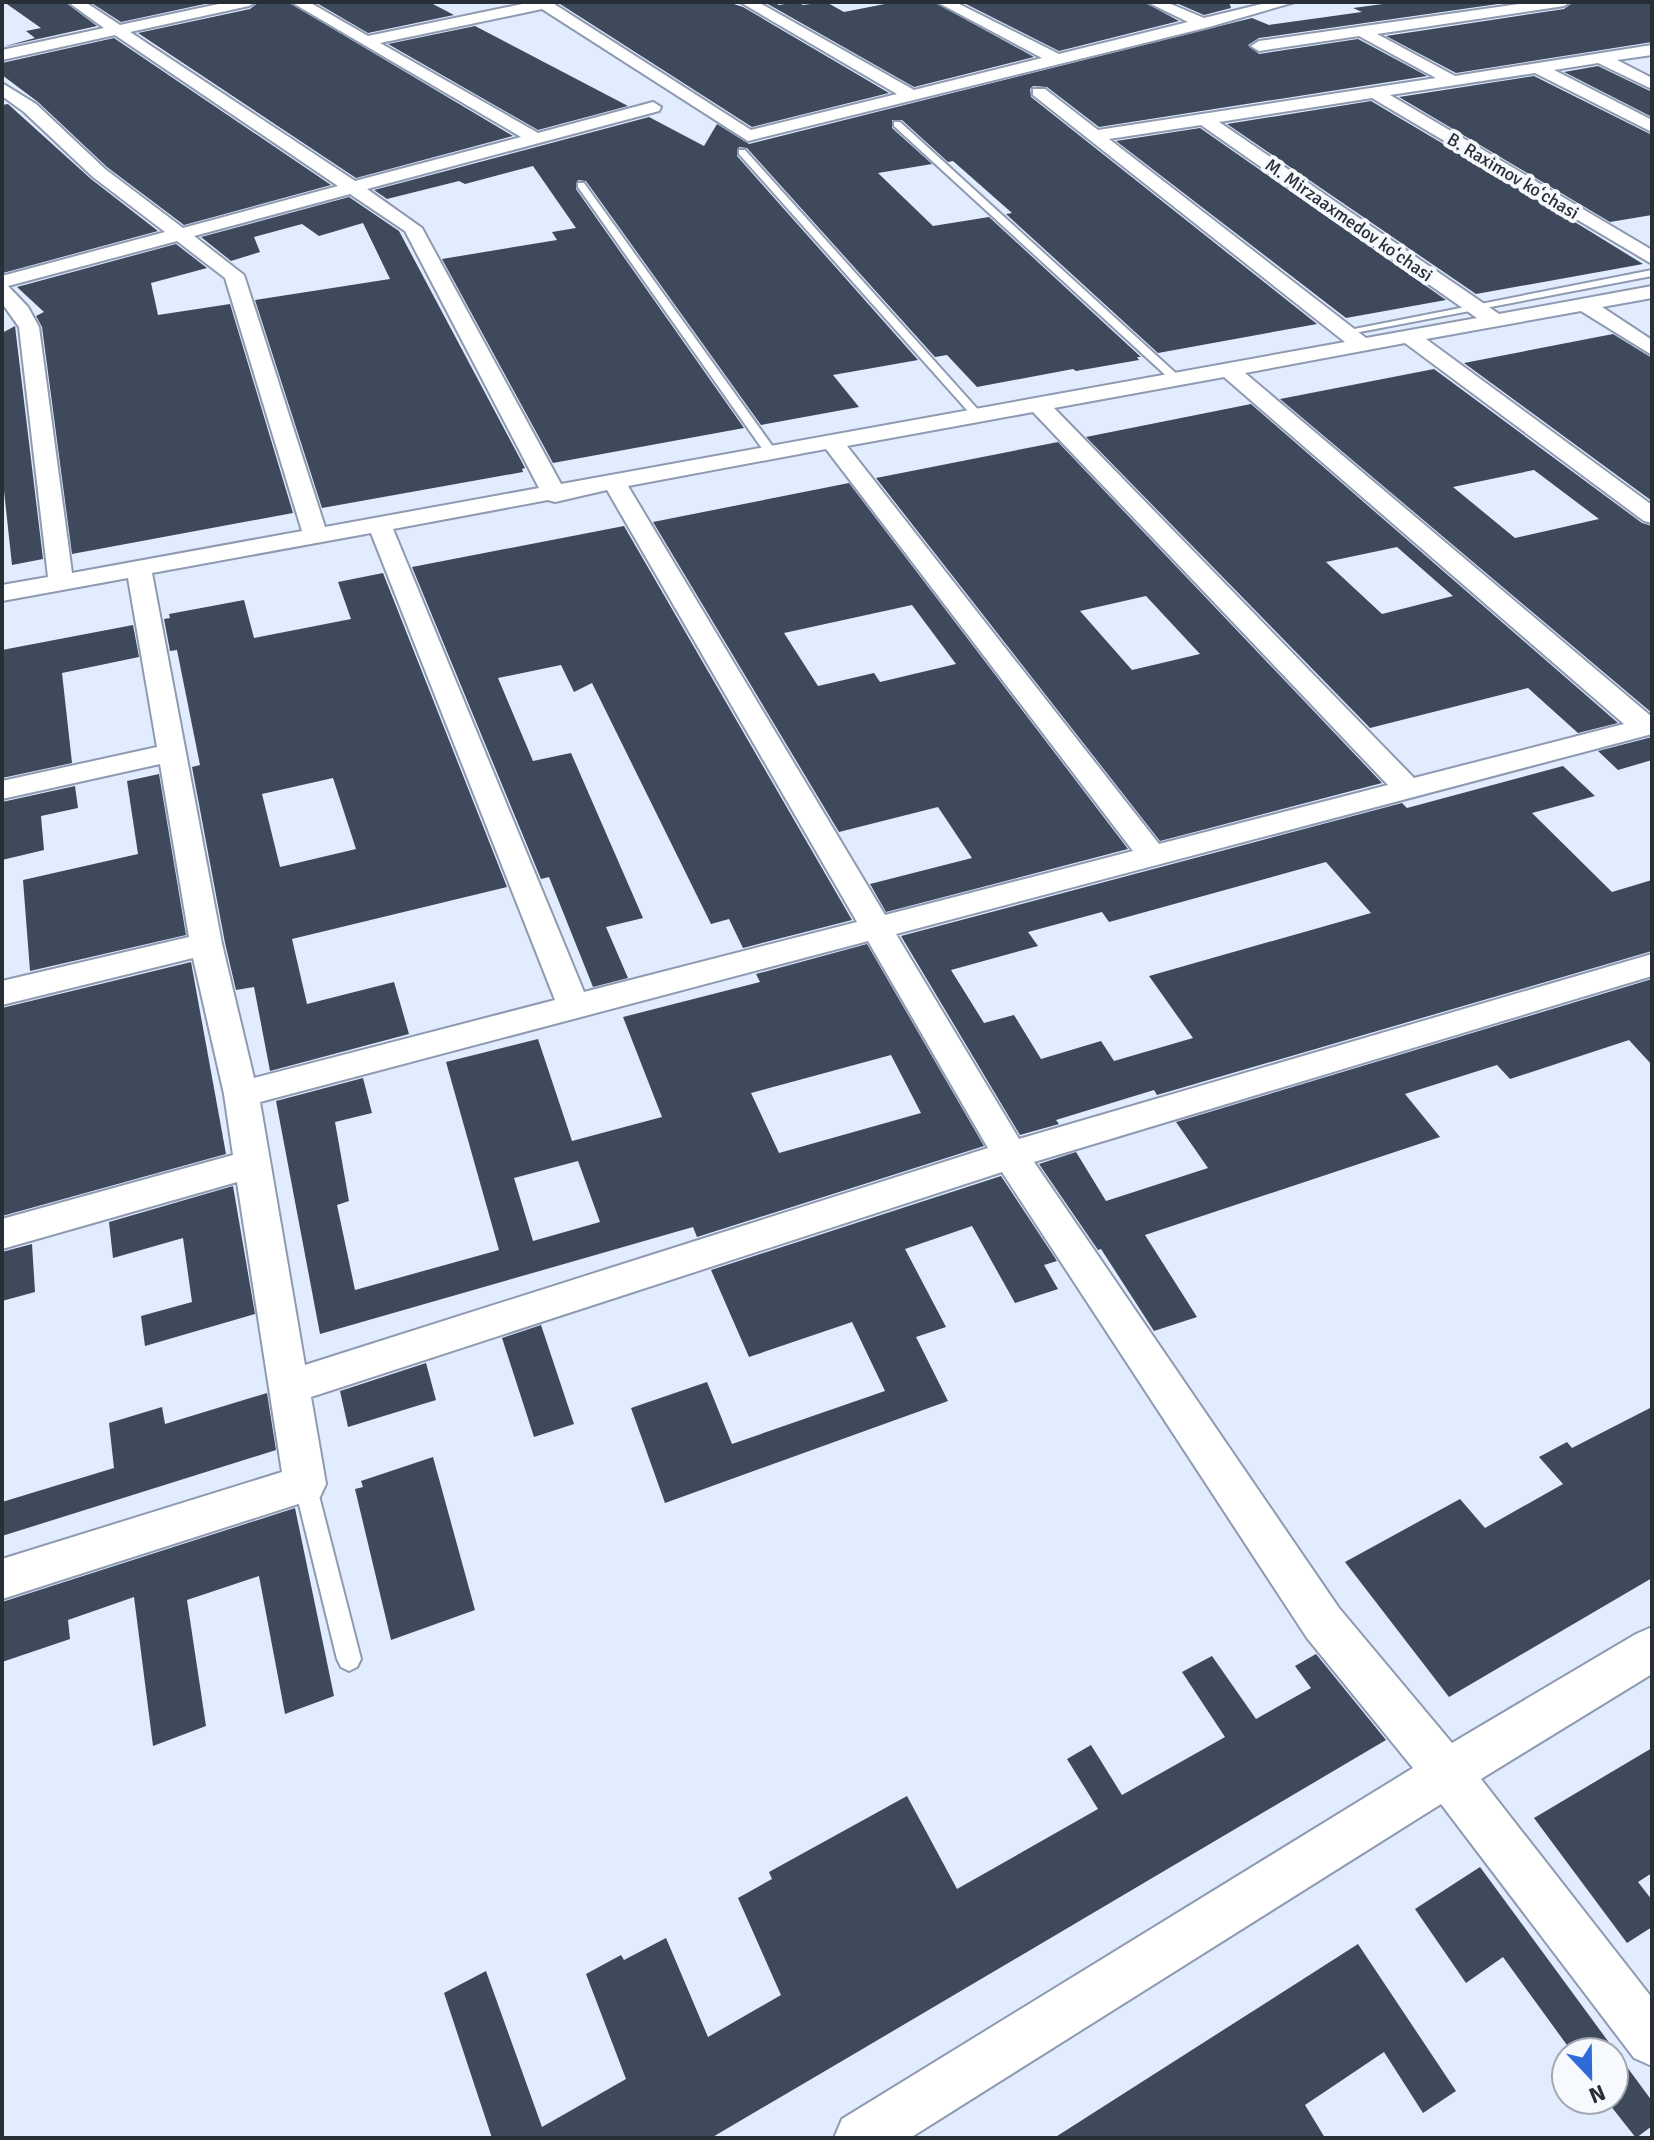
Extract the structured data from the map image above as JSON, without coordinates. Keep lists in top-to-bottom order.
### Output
{
  "streets": {
    "street": ["B. Raximov koʻchasi", "M. Mirzaaxmedov koʻchasi"]
  },
  "north": "bottom"
}
